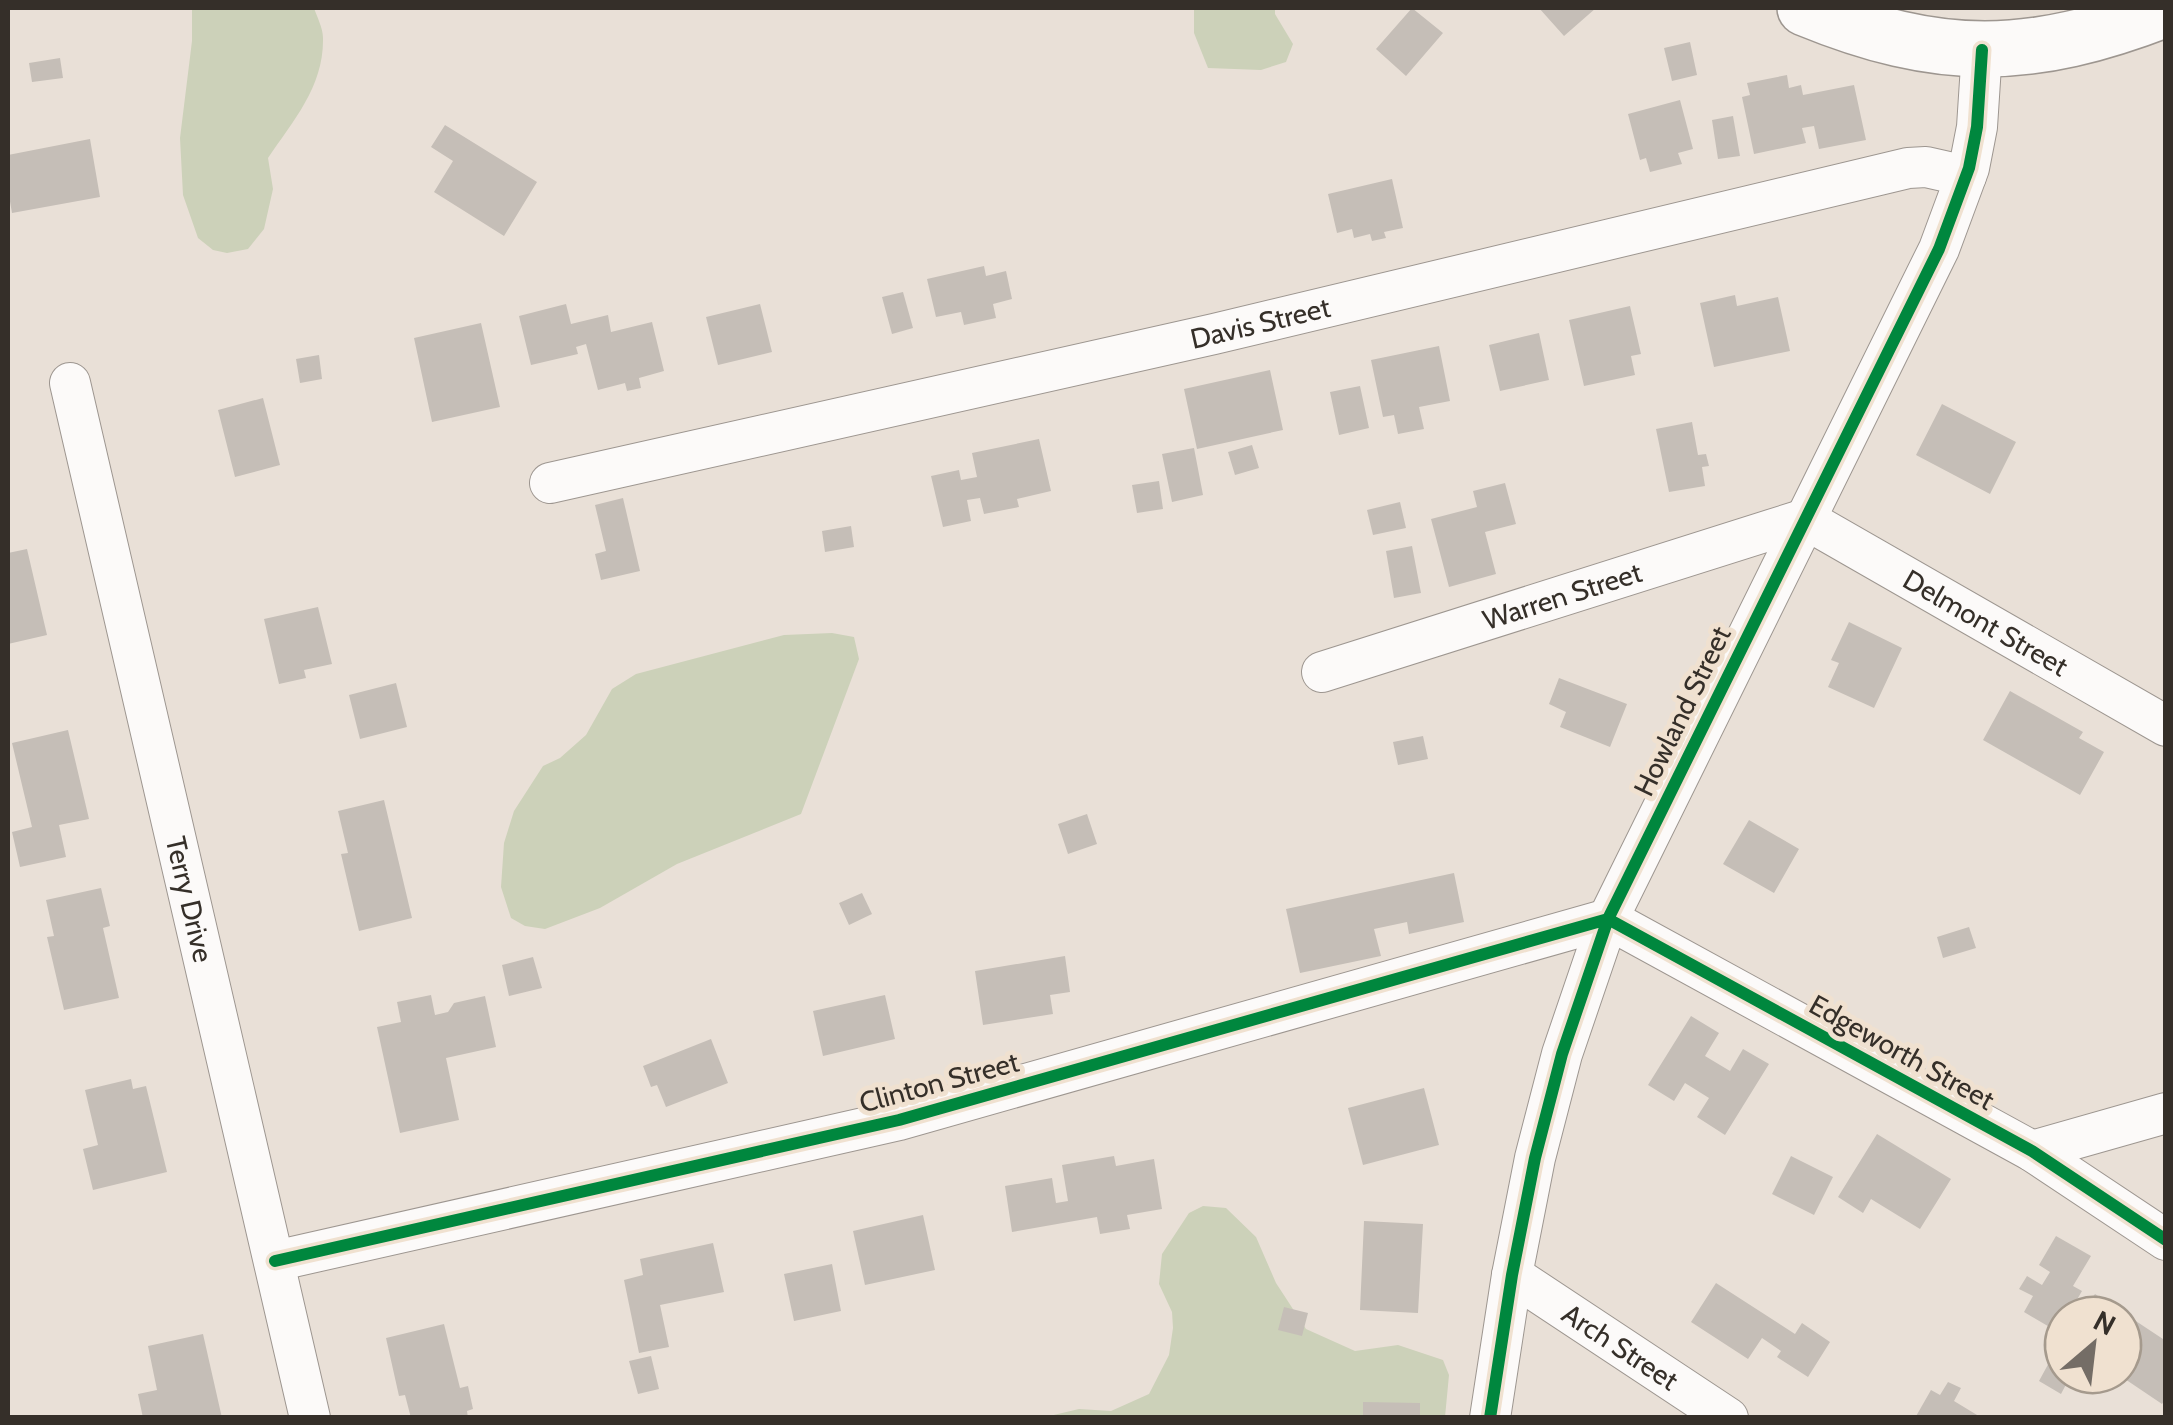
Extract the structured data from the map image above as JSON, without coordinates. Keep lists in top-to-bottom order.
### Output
{
  "streets": {
    "street": [
      "Davis Street",
      "Warren Street",
      "Delmont Street",
      "Howland Street",
      "Terry Drive",
      "Edgeworth Street",
      "Clinton Street",
      "Arch Street"
    ]
  },
  "crossings": [
    ["Davis Street", "Howland Street"],
    ["Warren Street", "Delmont Street"],
    ["Warren Street", "Howland Street"],
    ["Delmont Street", "Howland Street"],
    ["Howland Street", "Edgeworth Street"],
    ["Howland Street", "Clinton Street"],
    ["Howland Street", "Arch Street"],
    ["Terry Drive", "Clinton Street"],
    ["Edgeworth Street", "Clinton Street"]
  ],
  "north": "top right"
}
